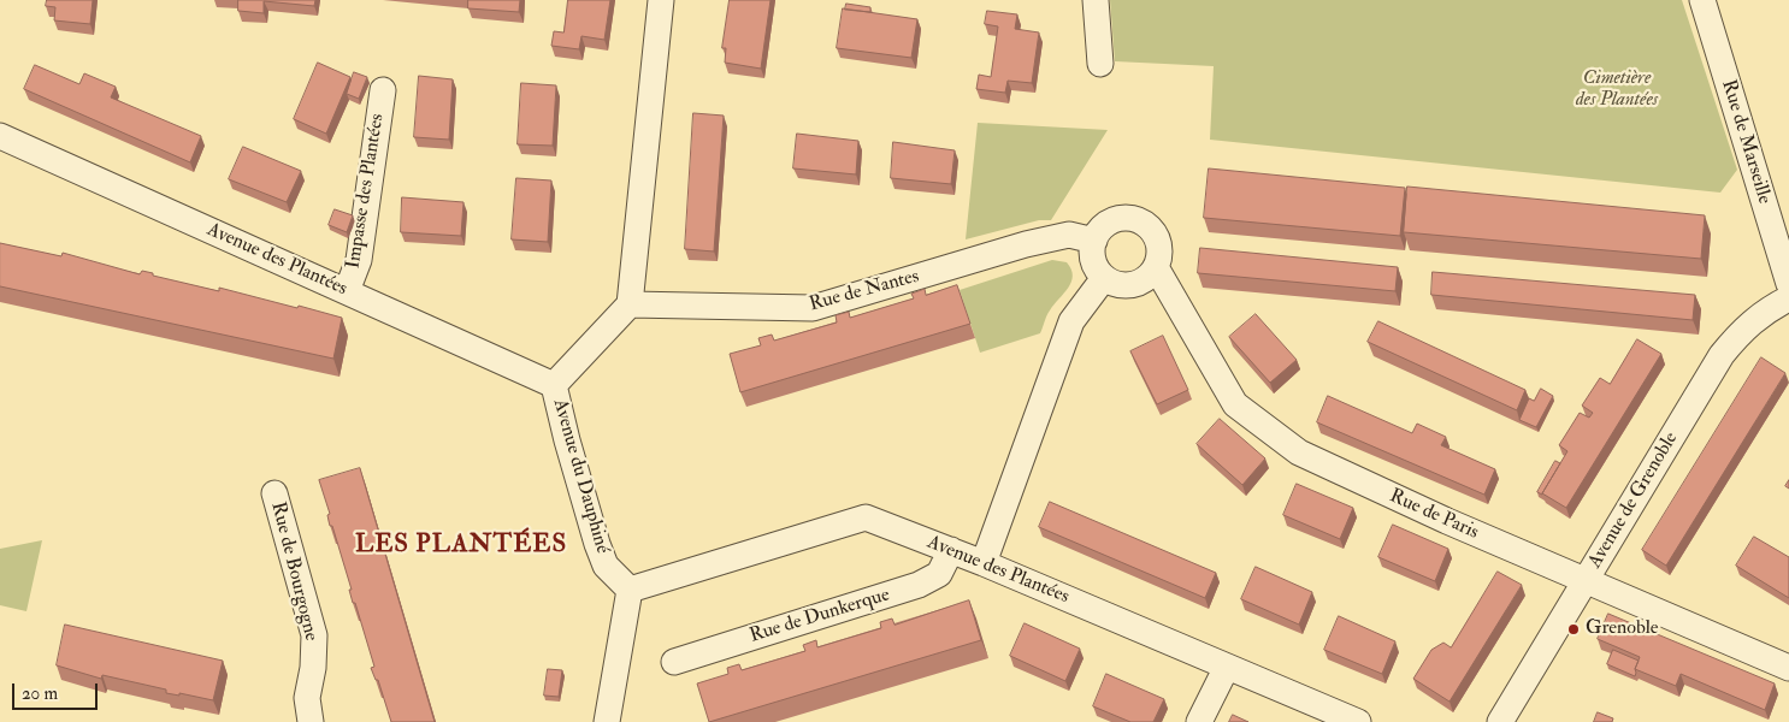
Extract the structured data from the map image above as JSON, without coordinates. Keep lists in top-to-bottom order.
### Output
{
  "streets": {
    "street": [
      "Rue de Marseille",
      "Impasse des Plantées",
      "Avenue des Plantées",
      "Rue de Nantes",
      "Avenue du Dauphiné",
      "Avenue de Grenoble",
      "Rue de Paris",
      "Rue de Bourgogne",
      "Rue de Dunkerque"
    ]
  },
  "crossings": [
    ["Impasse des Plantées", "Avenue des Plantées"],
    ["Avenue des Plantées", "Avenue du Dauphiné"],
    ["Avenue des Plantées", "Rue de Dunkerque"],
    ["Rue de Nantes", "Avenue du Dauphiné"],
    ["Rue de Nantes", "Rue de Paris"],
    ["Avenue de Grenoble", "Rue de Paris"]
  ],
  "districts": ["LES PLANTÉES"],
  "parks": ["Cimetière des Plantées"],
  "places": ["Grenoble"],
  "scale_bar": "20 m"
}
